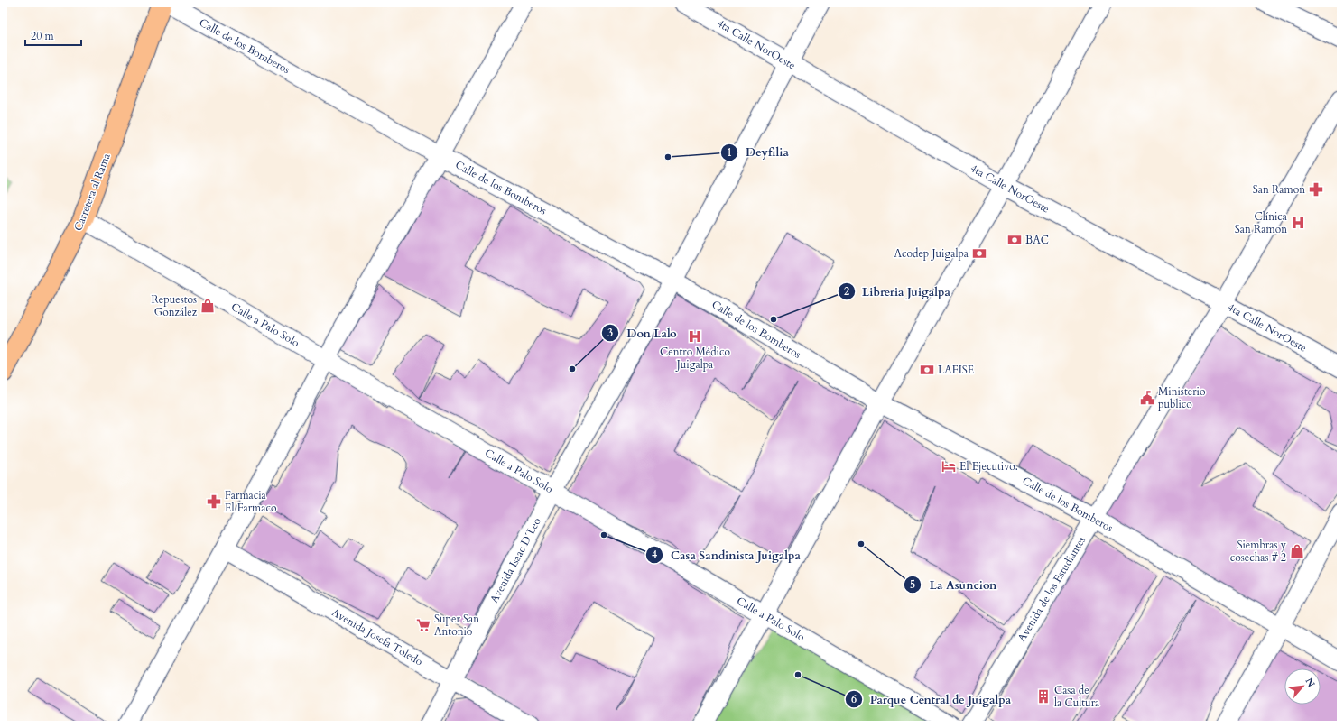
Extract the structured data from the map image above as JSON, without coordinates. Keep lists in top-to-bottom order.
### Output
{
  "streets": {
    "highway": ["Carretera al Rama"],
    "street": [
      "4ta Calle NorOeste",
      "Calle de los Bomberos",
      "Calle a Palo Solo",
      "Avenida Isaac D´Leo",
      "Avenida de los Estudiantes",
      "Avenida Josefa Toledo"
    ]
  },
  "crossings": [
    ["4ta Calle NorOeste", "Avenida Isaac D´Leo"],
    ["4ta Calle NorOeste", "Avenida de los Estudiantes"],
    ["Calle de los Bomberos", "Avenida Isaac D´Leo"],
    ["Calle de los Bomberos", "Avenida de los Estudiantes"],
    ["Carretera al Rama", "Calle a Palo Solo"],
    ["Calle a Palo Solo", "Avenida Isaac D´Leo"],
    ["Avenida Isaac D´Leo", "Avenida Josefa Toledo"]
  ],
  "places": {
    "other": [
      "Deyfilia",
      "Libreria Juigalpa",
      "Don Lalo",
      "Casa Sandinista Juigalpa",
      "La Asuncion",
      "Parque Central de Juigalpa"
    ],
    "pharmacy": ["San Ramon", "Farmacia El Farmaco"],
    "hospital": ["Clínica San Ramon", "Centro Médico Juigalpa"],
    "bank": ["BAC", "Acodep Juigalpa", "LAFISE"],
    "shop": ["Repuestos González", "Siembras y cosechas # 2"],
    "public building": ["Ministerio publico"],
    "hotel": ["El Ejecutivo."],
    "supermarket": ["Super San Antonio"],
    "building": ["Casa de la Cultura"]
  },
  "scale_bar": "20 m",
  "north": "top right"
}
